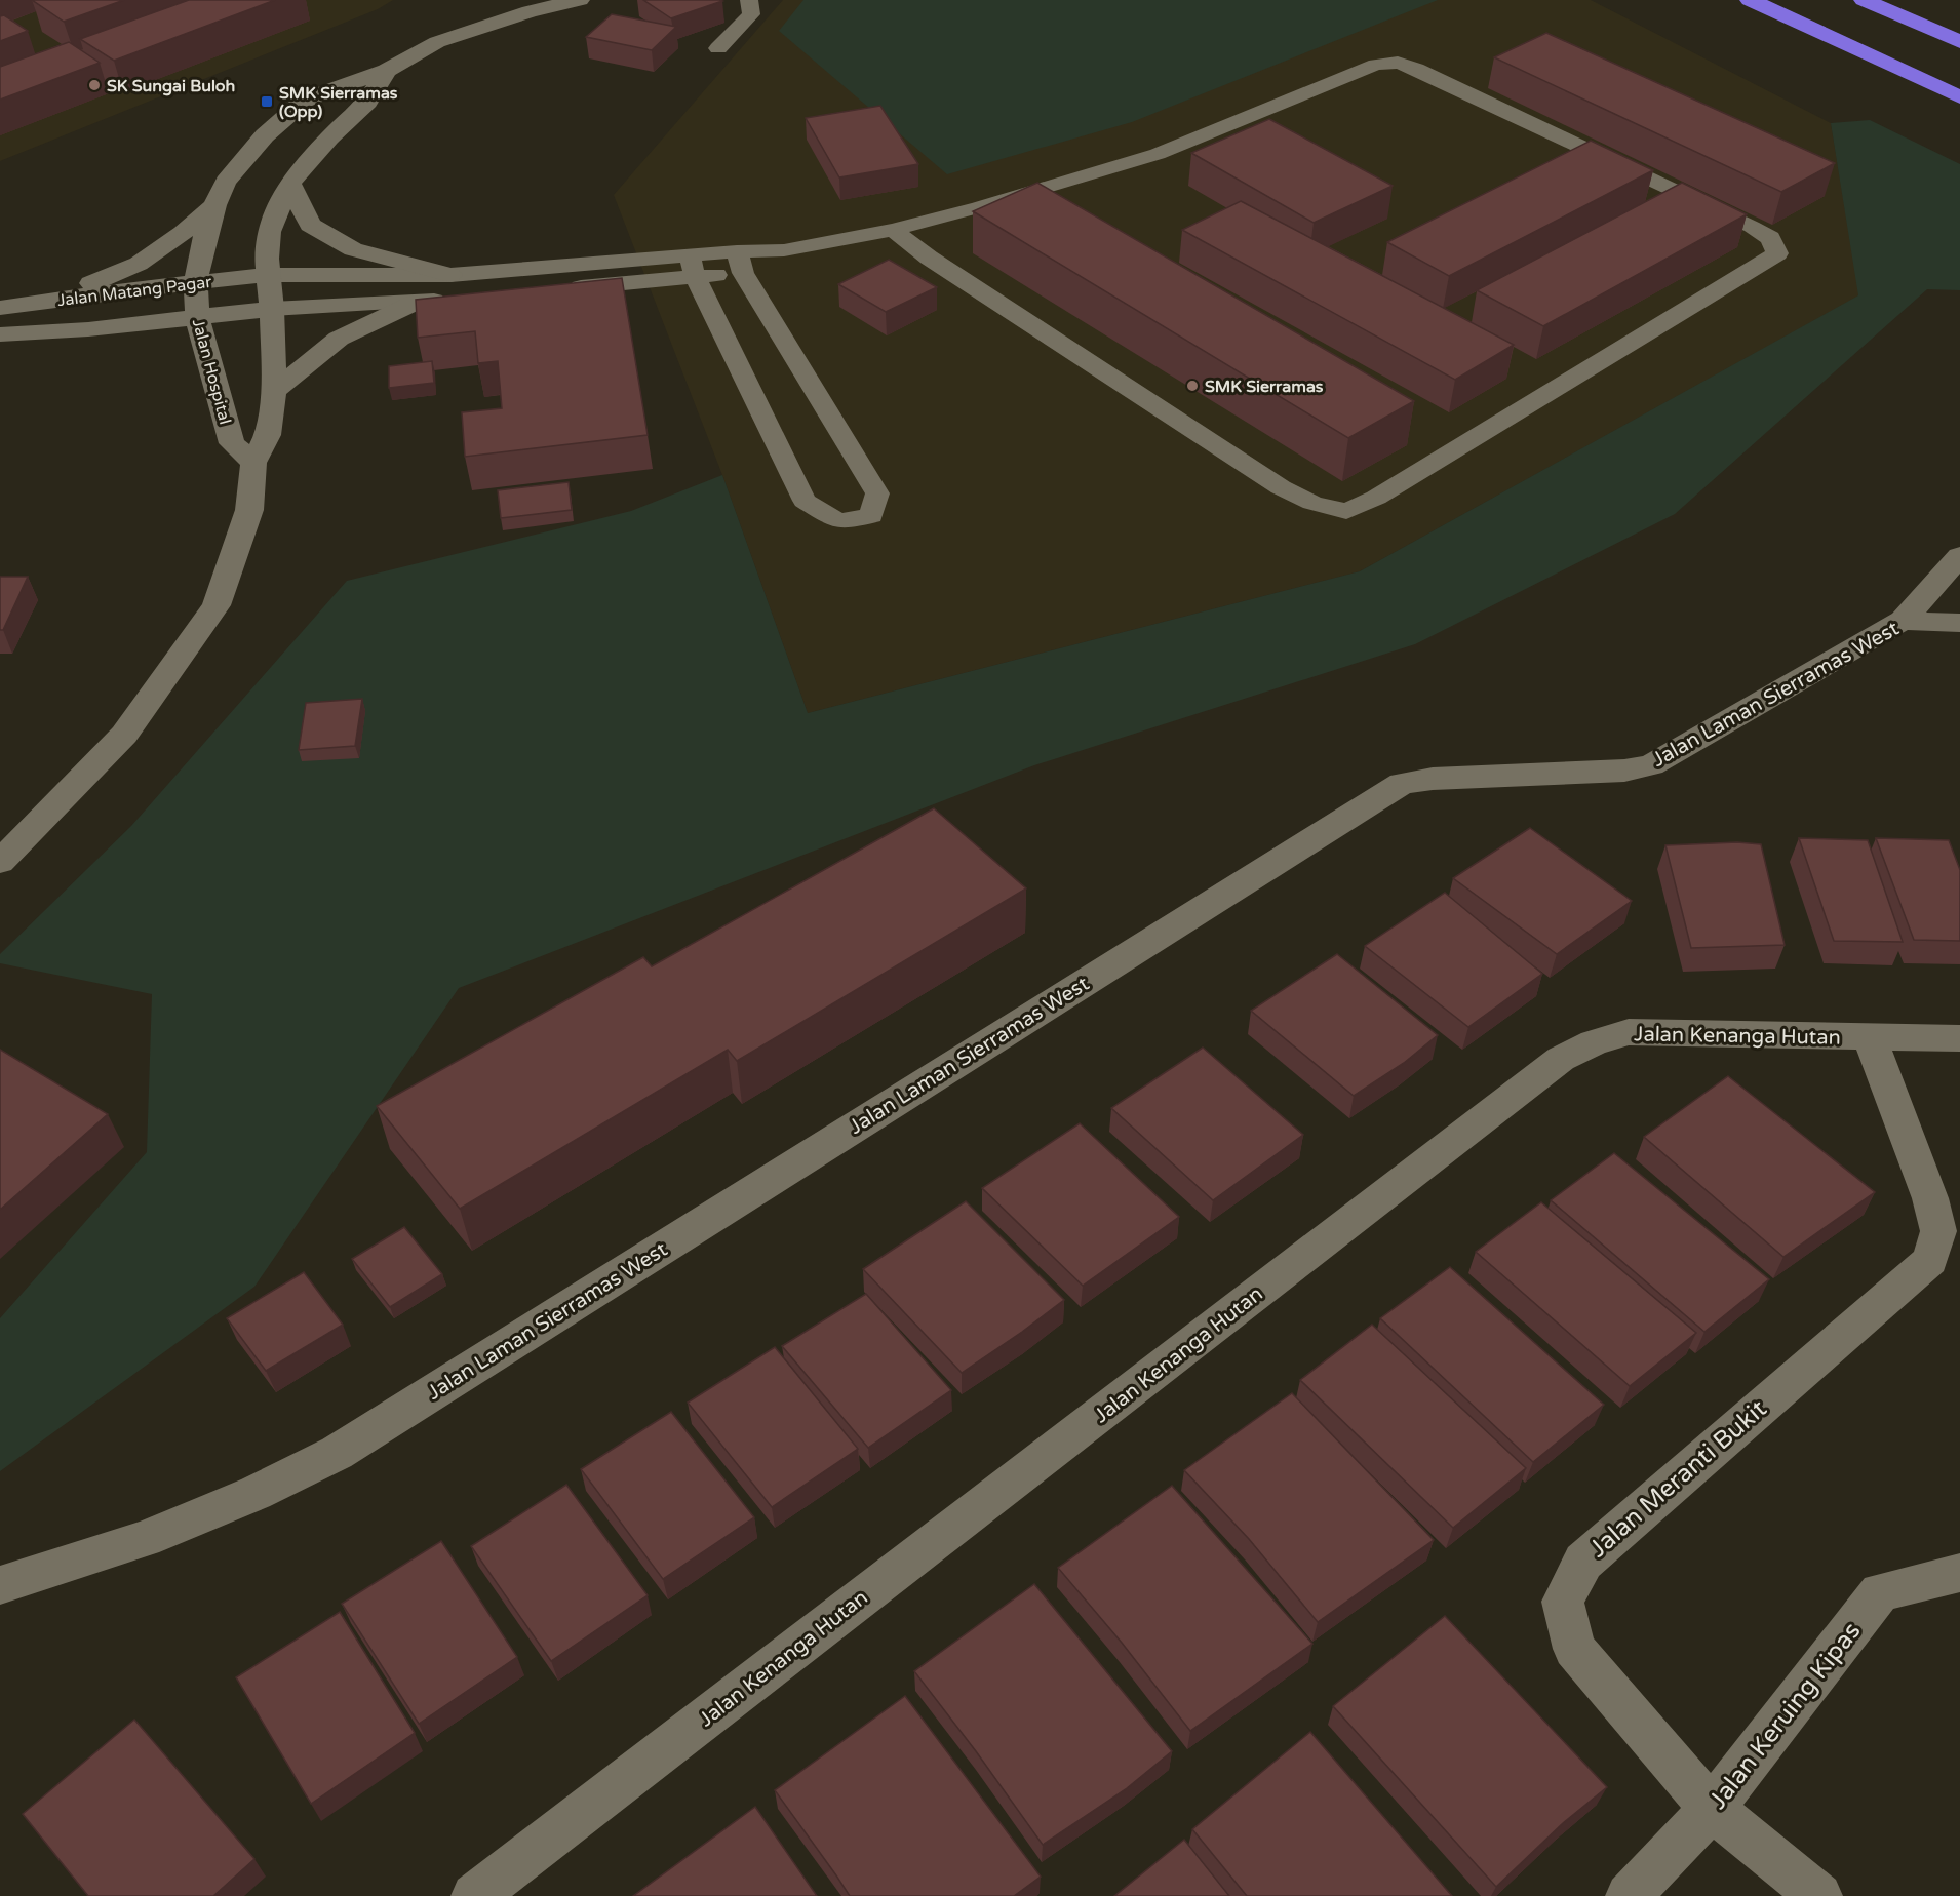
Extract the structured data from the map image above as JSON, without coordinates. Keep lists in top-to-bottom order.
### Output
{
  "streets": {
    "street": [
      "Jalan Matang Pagar",
      "Jalan Hospital",
      "Jalan Laman Sierramas West",
      "Jalan Kenanga Hutan",
      "Jalan Meranti Bukit",
      "Jalan Keruing Kipas"
    ]
  },
  "crossings": [
    ["Jalan Matang Pagar", "Jalan Hospital"],
    ["Jalan Kenanga Hutan", "Jalan Meranti Bukit"],
    ["Jalan Meranti Bukit", "Jalan Keruing Kipas"]
  ],
  "places": {
    "other": ["SK Sungai Buloh", "SMK Sierramas"],
    "transit": ["SMK Sierramas (Opp)"]
  }
}
